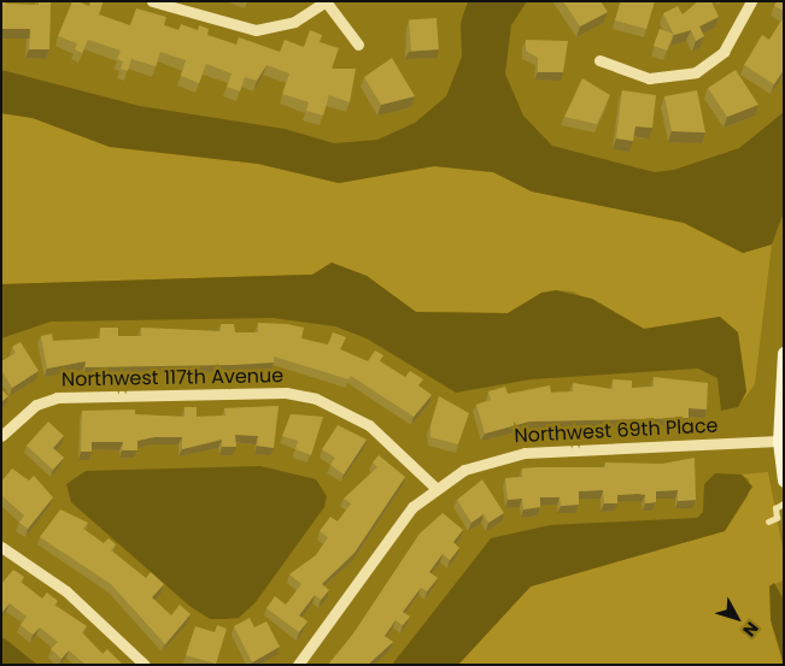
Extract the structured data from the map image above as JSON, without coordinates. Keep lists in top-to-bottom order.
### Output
{
  "streets": {
    "street": ["Northwest 117th Avenue", "Northwest 69th Place"]
  },
  "crossings": [
    ["Northwest 117th Avenue", "Northwest 69th Place"]
  ],
  "north": "bottom right"
}
